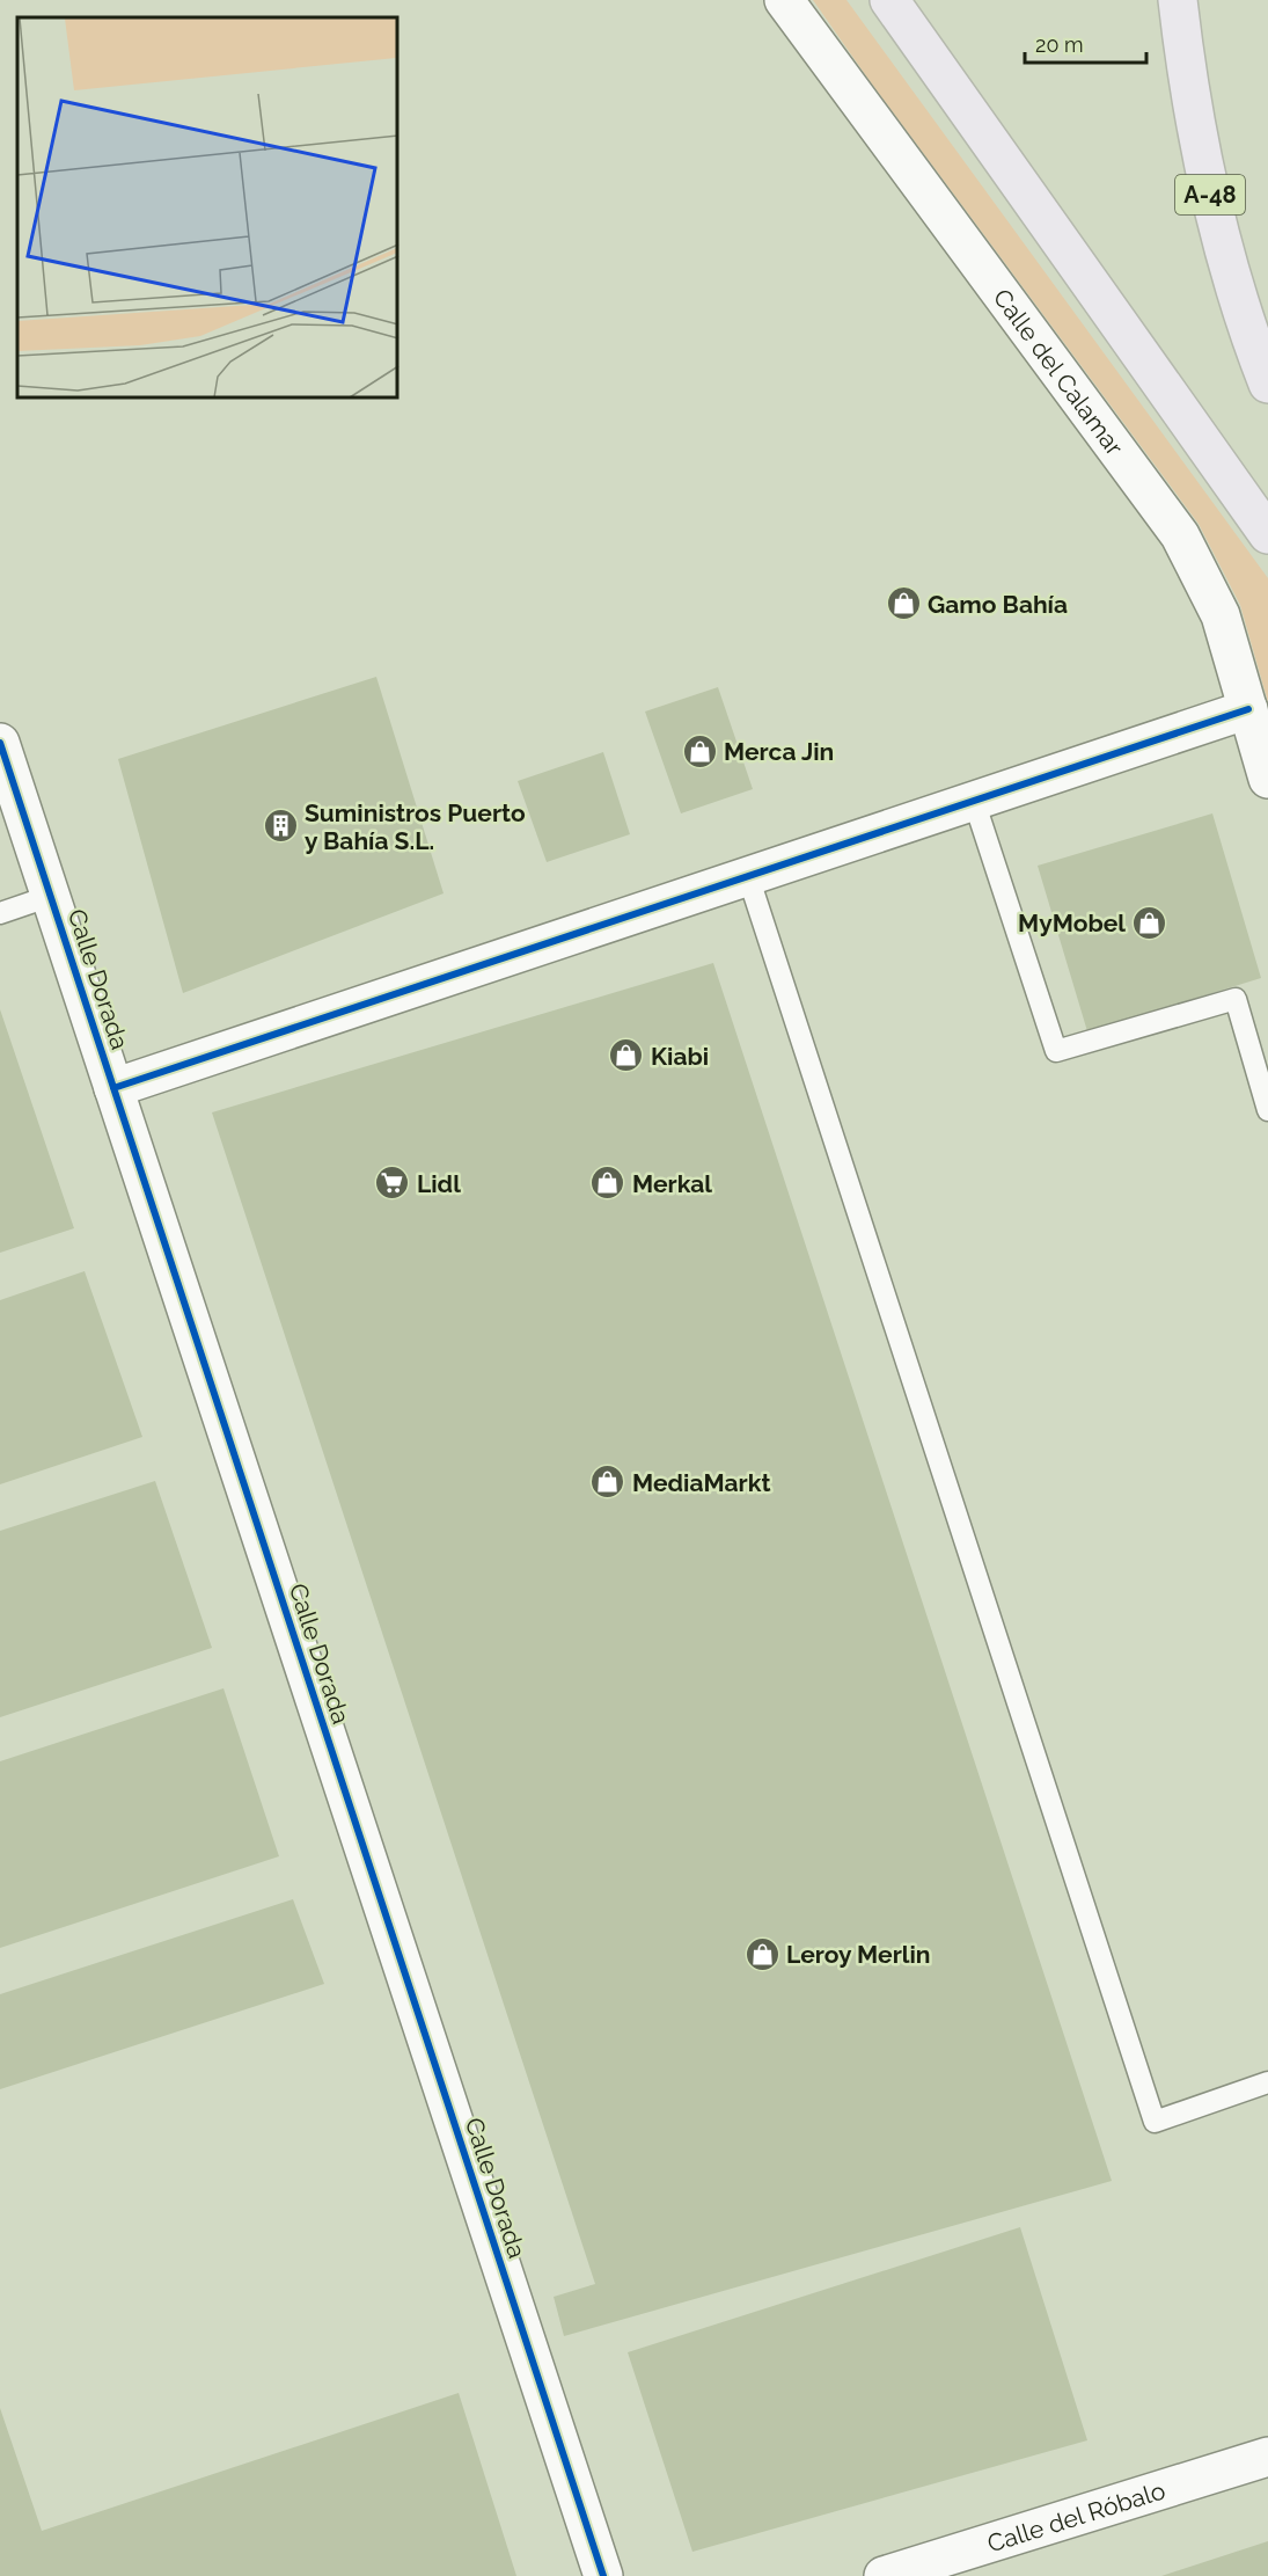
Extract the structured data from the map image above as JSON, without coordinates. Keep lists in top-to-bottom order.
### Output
{
  "streets": {
    "highway": ["A-48"],
    "street": ["Calle del Calamar", "Calle Dorada", "Calle del Róbalo"]
  },
  "places": {
    "shop": [
      "Gamo Bahía",
      "Merca Jin",
      "MyMobel",
      "Kiabi",
      "Merkal",
      "MediaMarkt",
      "Leroy Merlin"
    ],
    "building": ["Suministros Puerto y Bahía S.L."],
    "supermarket": ["Lidl"]
  },
  "scale_bar": "20 m"
}
